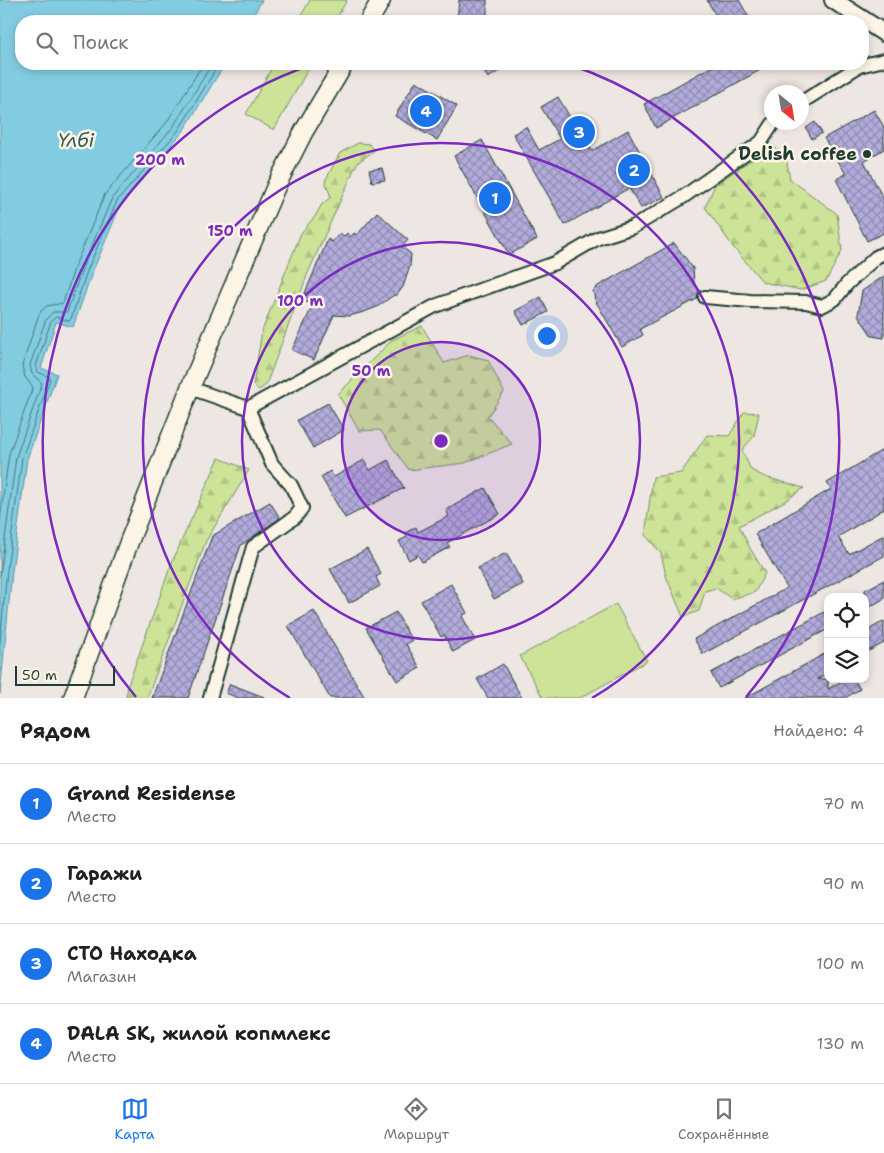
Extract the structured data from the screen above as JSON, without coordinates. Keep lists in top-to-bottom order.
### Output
{
  "water": ["Үлбі"],
  "places": ["Delish coffee"],
  "scale_bar": "50 m",
  "north": "bottom right",
  "page": {
    "search": "Поиск",
    "pins": [
      "4",
      "3",
      "2",
      "1"
    ],
    "scale": "50 m",
    "heading": ["Рядом", "Найдено: 4"],
    "list": [
      {
        "mark": "1",
        "name": "Grand Residense",
        "note": "Место",
        "value": "70 m"
      },
      {
        "mark": "2",
        "name": "Гаражи",
        "note": "Место",
        "value": "90 m"
      },
      {
        "mark": "3",
        "name": "СТО Находка",
        "note": "Магазин",
        "value": "100 m"
      },
      {
        "mark": "4",
        "name": "DALA SK, жилой копмлекс",
        "note": "Место",
        "value": "130 m"
      }
    ],
    "nav": ["Карта", "Маршрут", "Сохранённые"]
  },
  "rings": [
    "200 m",
    "150 m",
    "100 m",
    "50 m"
  ]
}
